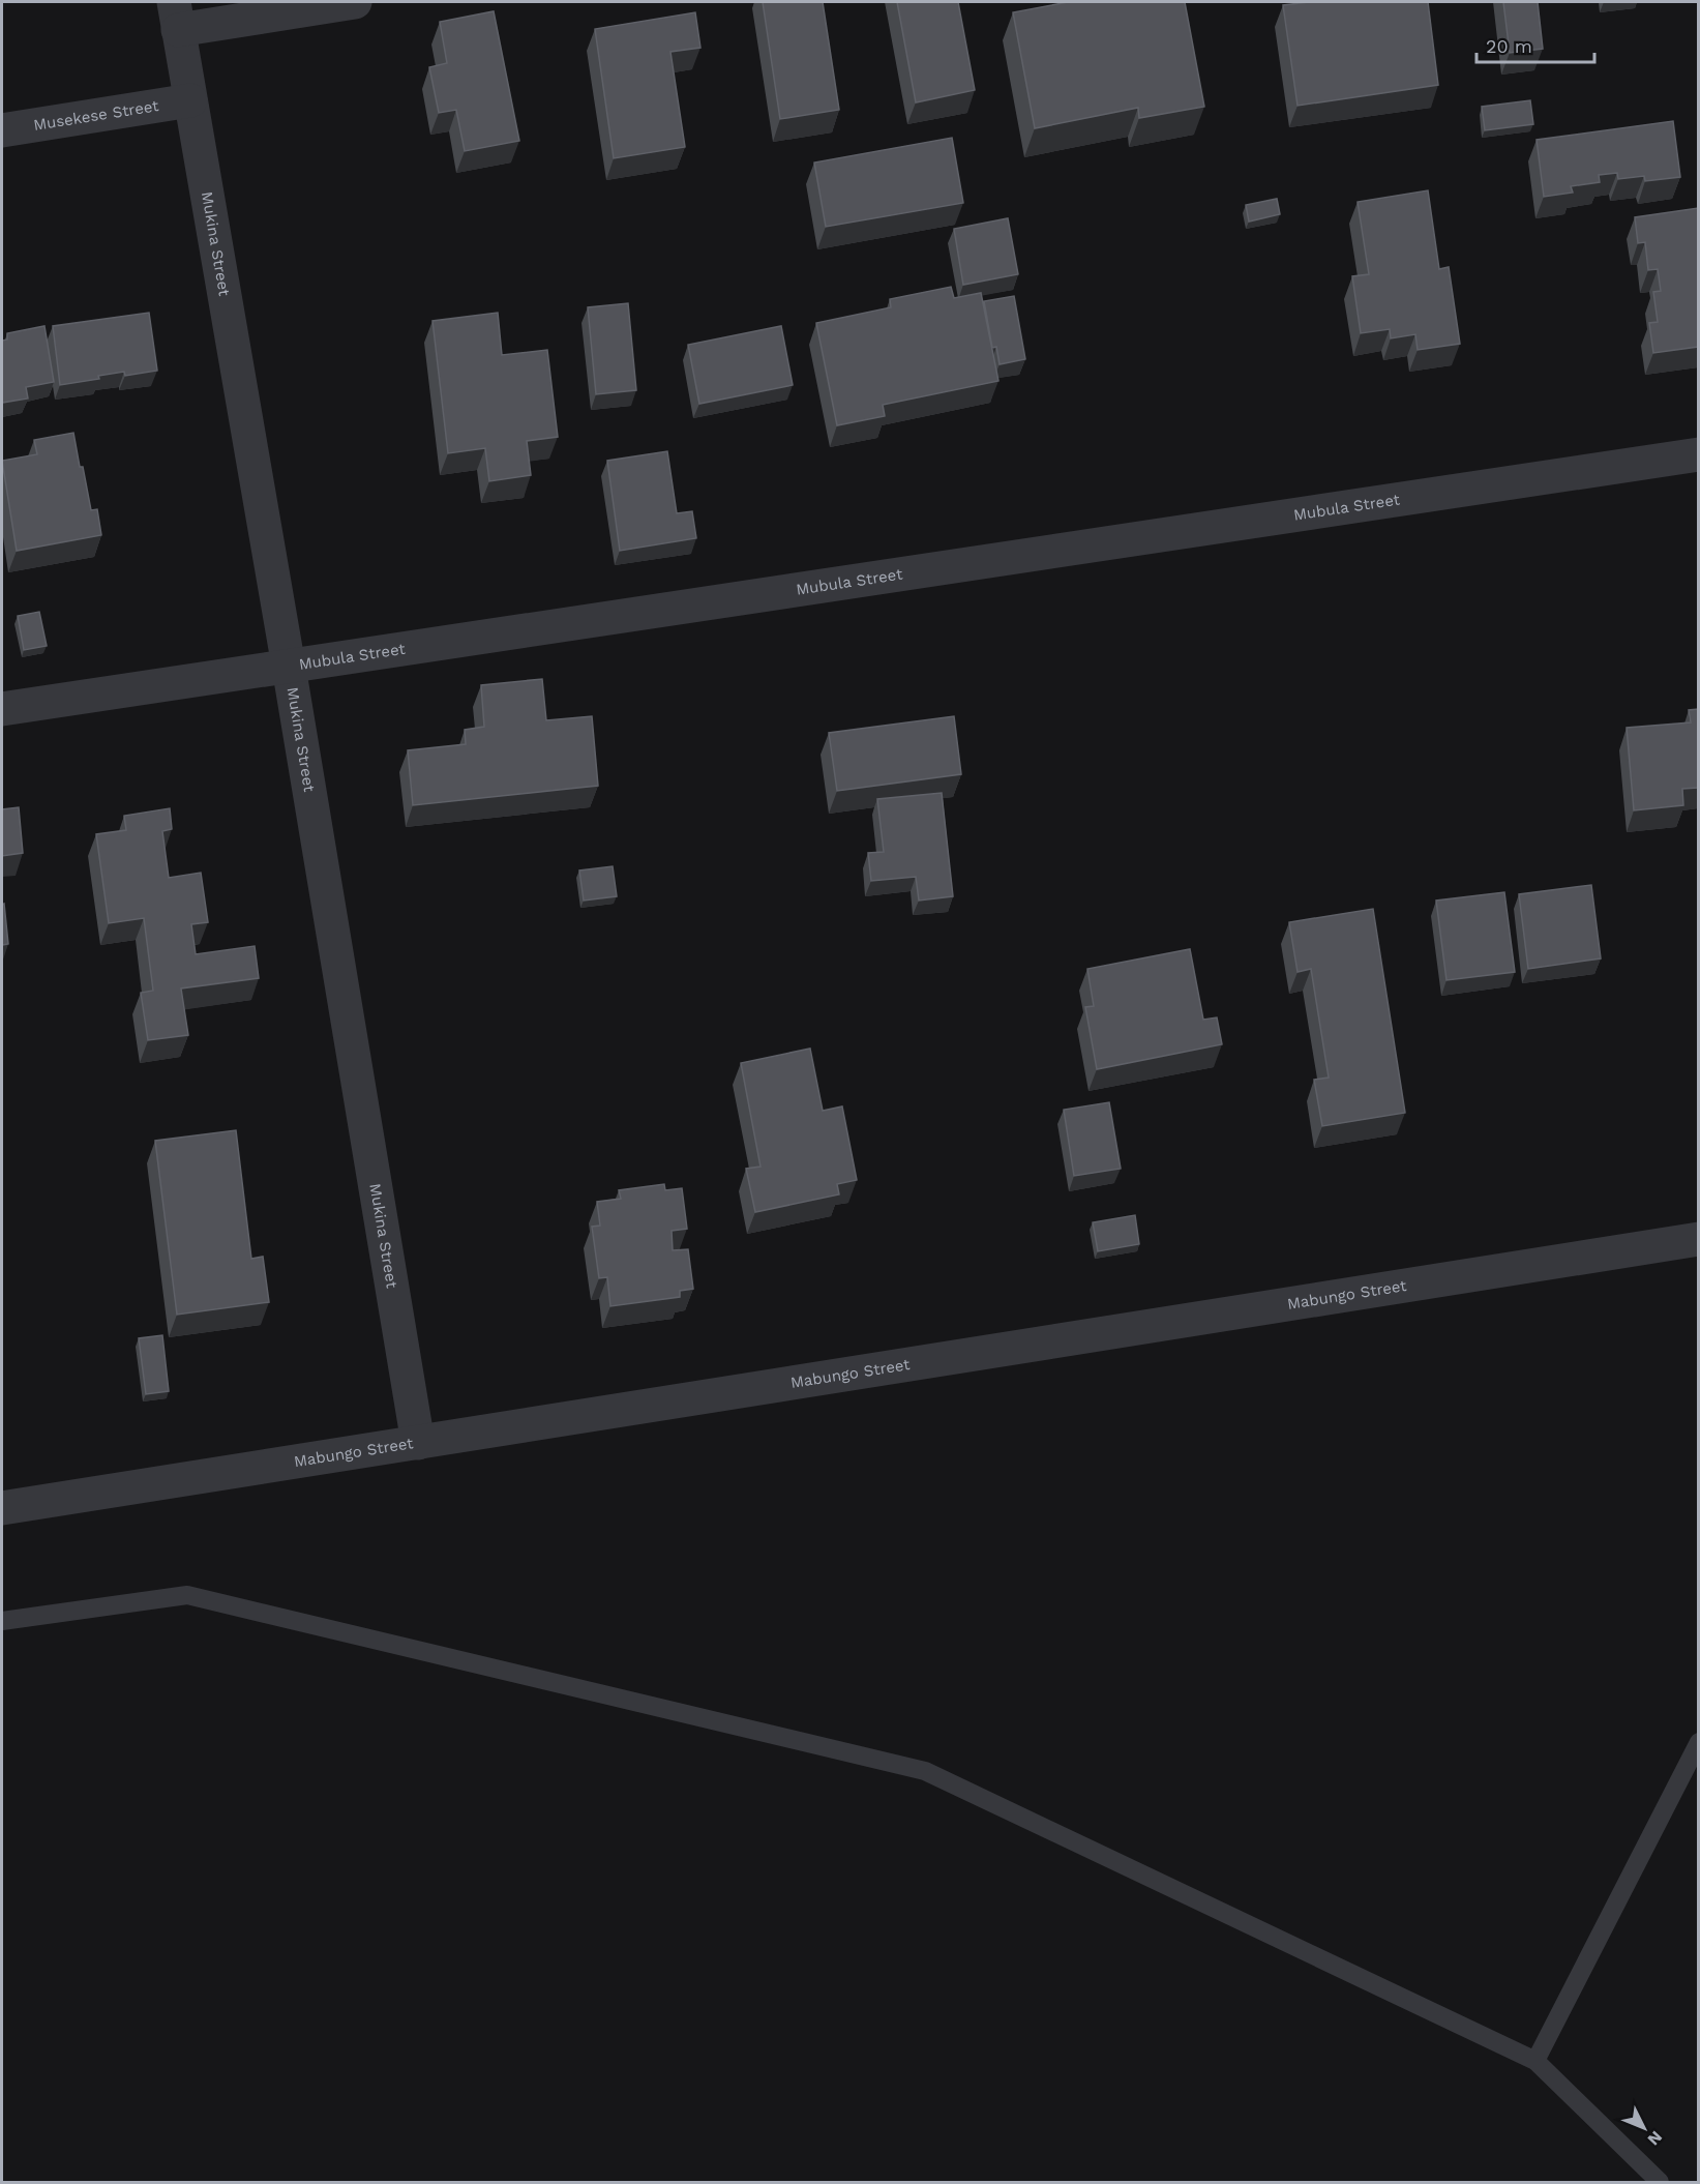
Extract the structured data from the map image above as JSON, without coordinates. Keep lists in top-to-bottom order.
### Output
{
  "streets": {
    "street": [
      "Musekese Street",
      "Mukina Street",
      "Mubula Street",
      "Mabungo Street"
    ]
  },
  "crossings": [
    ["Musekese Street", "Mukina Street"],
    ["Mukina Street", "Mubula Street"],
    ["Mukina Street", "Mabungo Street"]
  ],
  "scale_bar": "20 m",
  "north": "bottom right"
}
